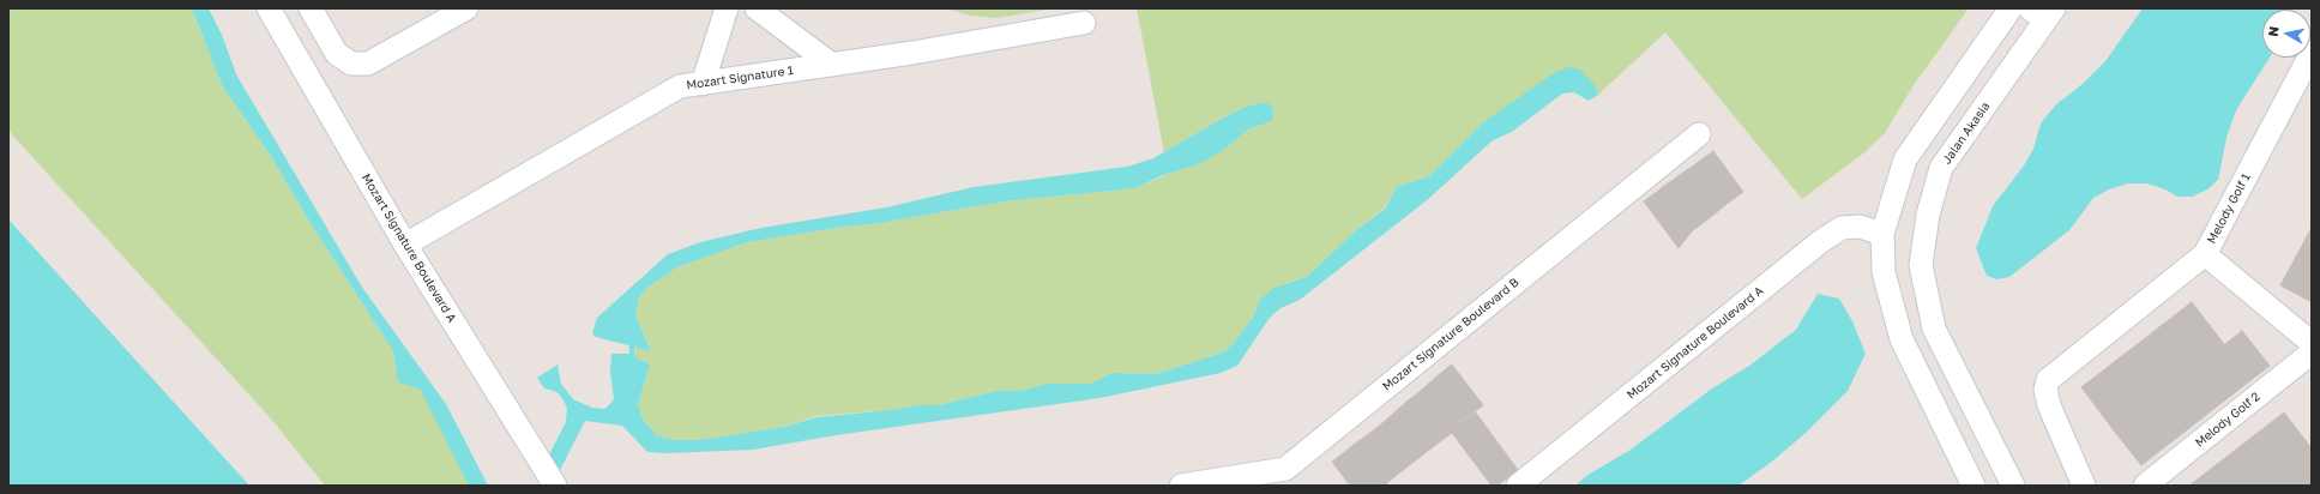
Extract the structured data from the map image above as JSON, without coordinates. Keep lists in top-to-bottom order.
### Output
{
  "streets": {
    "street": [
      "Mozart Signature 1",
      "Jalan Akasia",
      "Melody Golf 1",
      "Mozart Signature Boulevard A",
      "Mozart Signature Boulevard B",
      "Melody Golf 2"
    ]
  },
  "crossings": [
    ["Mozart Signature 1", "Mozart Signature Boulevard A"]
  ],
  "north": "left"
}
